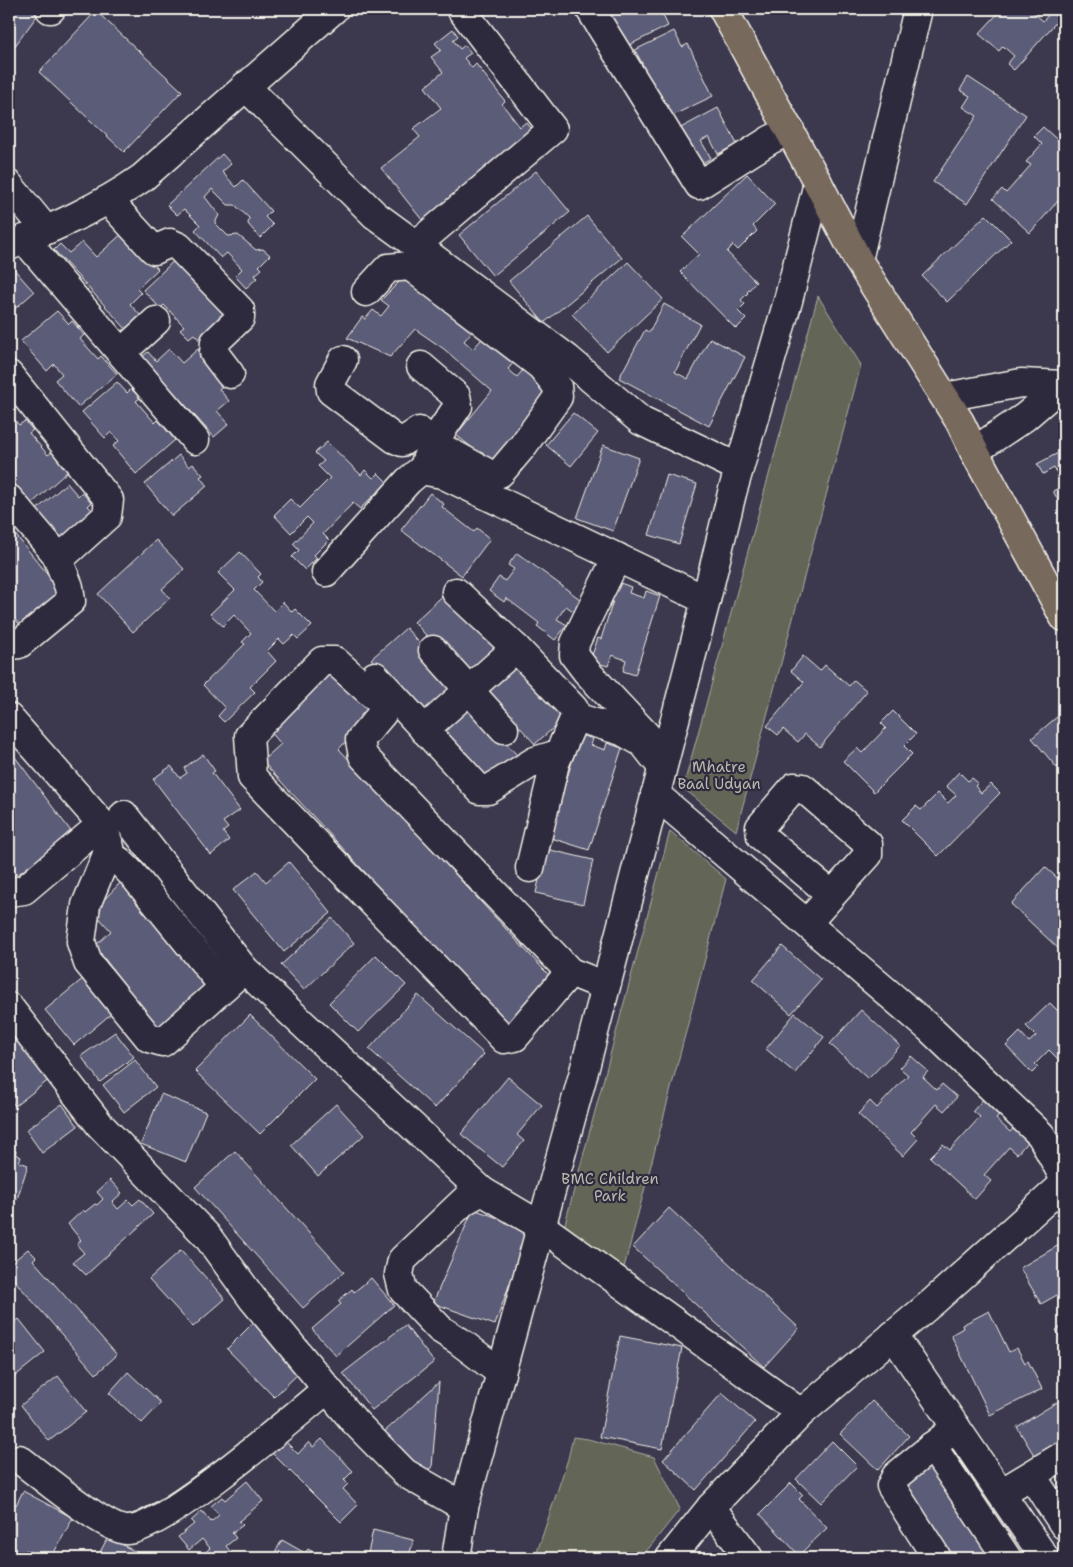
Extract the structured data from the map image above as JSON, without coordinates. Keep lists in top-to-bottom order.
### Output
{
  "parks": ["Mhatre Baal Udyan", "BMC Children Park"]
}
